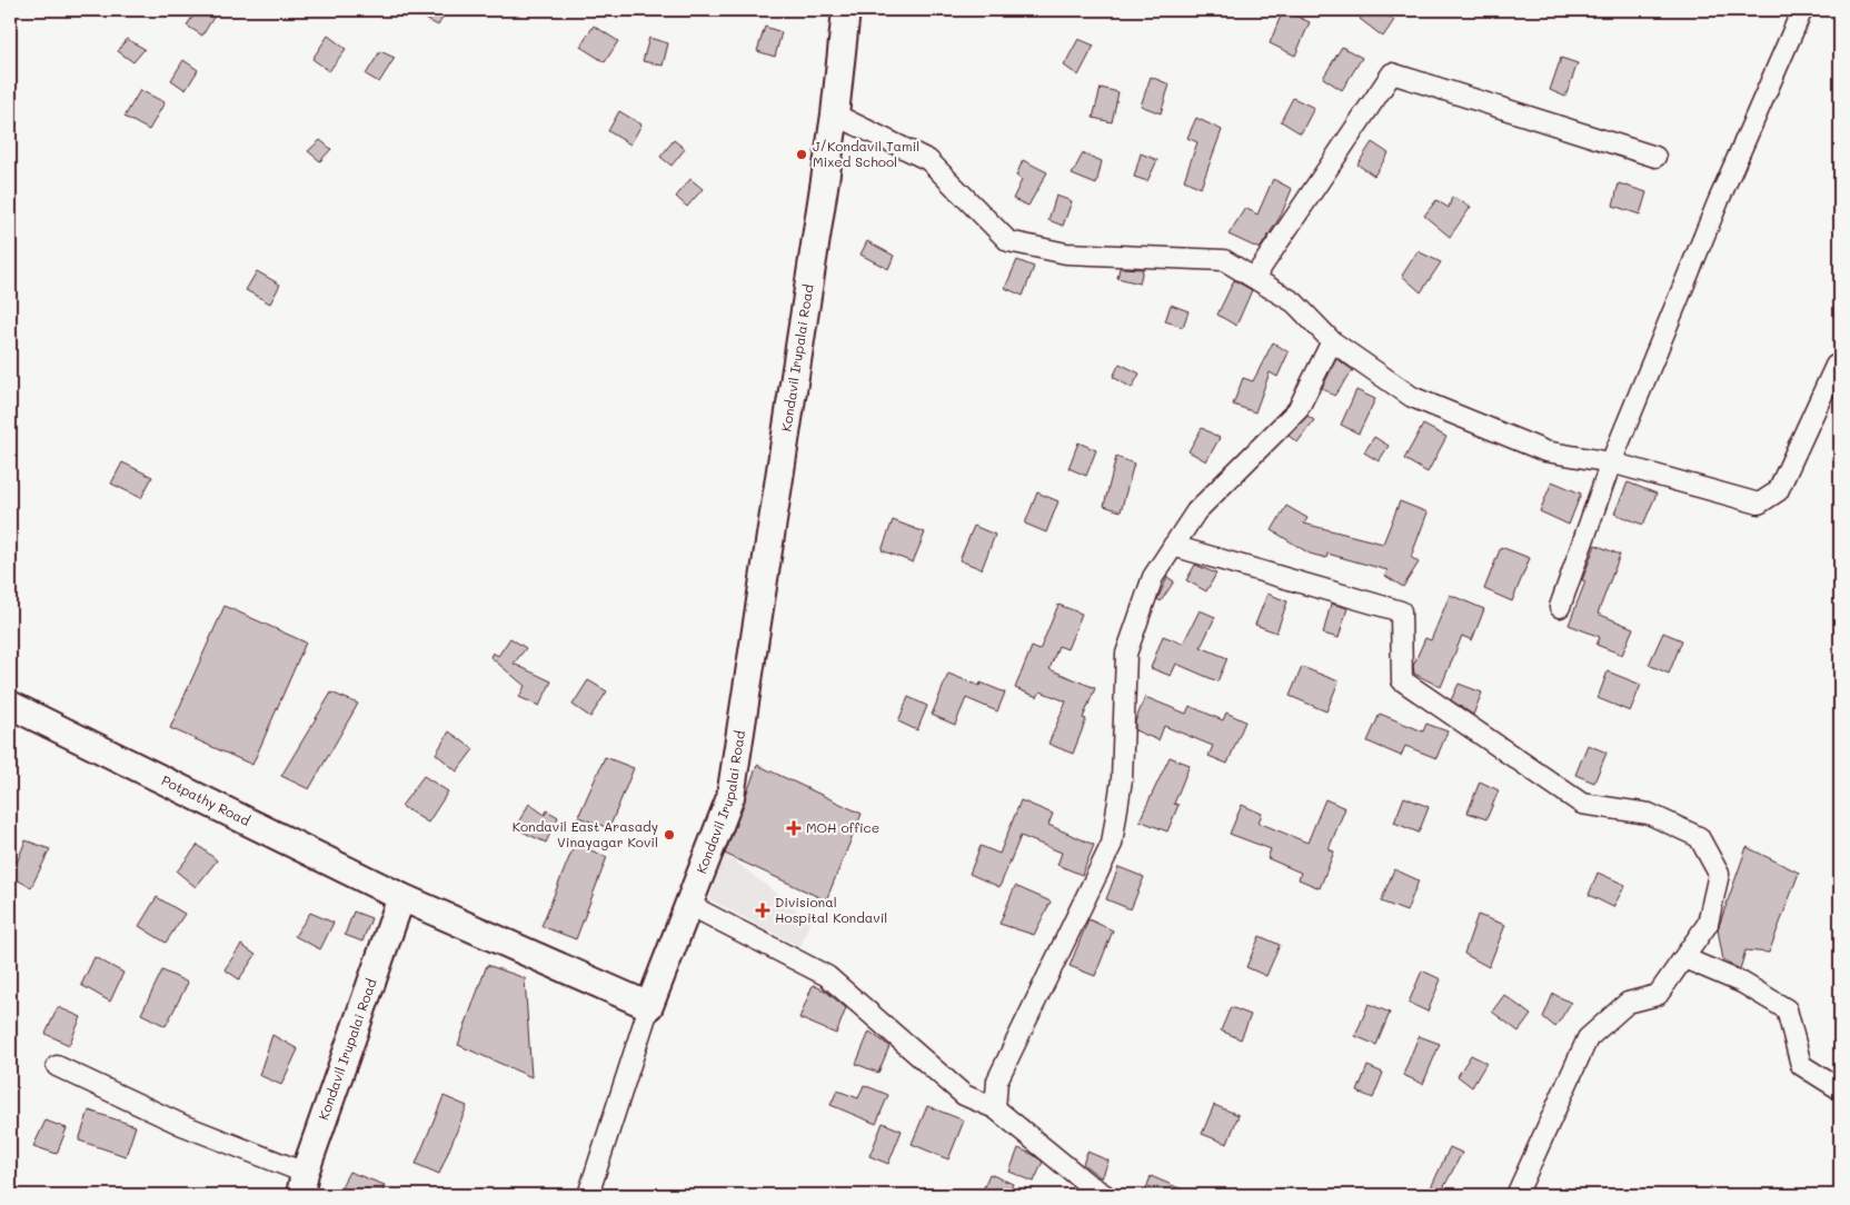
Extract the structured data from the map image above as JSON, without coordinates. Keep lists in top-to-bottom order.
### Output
{
  "streets": {
    "street": ["Kondavil Irupalai Road", "Potpathy Road"]
  },
  "crossings": [
    ["Kondavil Irupalai Road", "Potpathy Road"]
  ],
  "places": {
    "other": ["J/Kondavil Tamil Mixed School", "Kondavil East Arasady Vinayagar Kovil"],
    "health": ["MOH office", "Divisional Hospital Kondavil"]
  }
}
